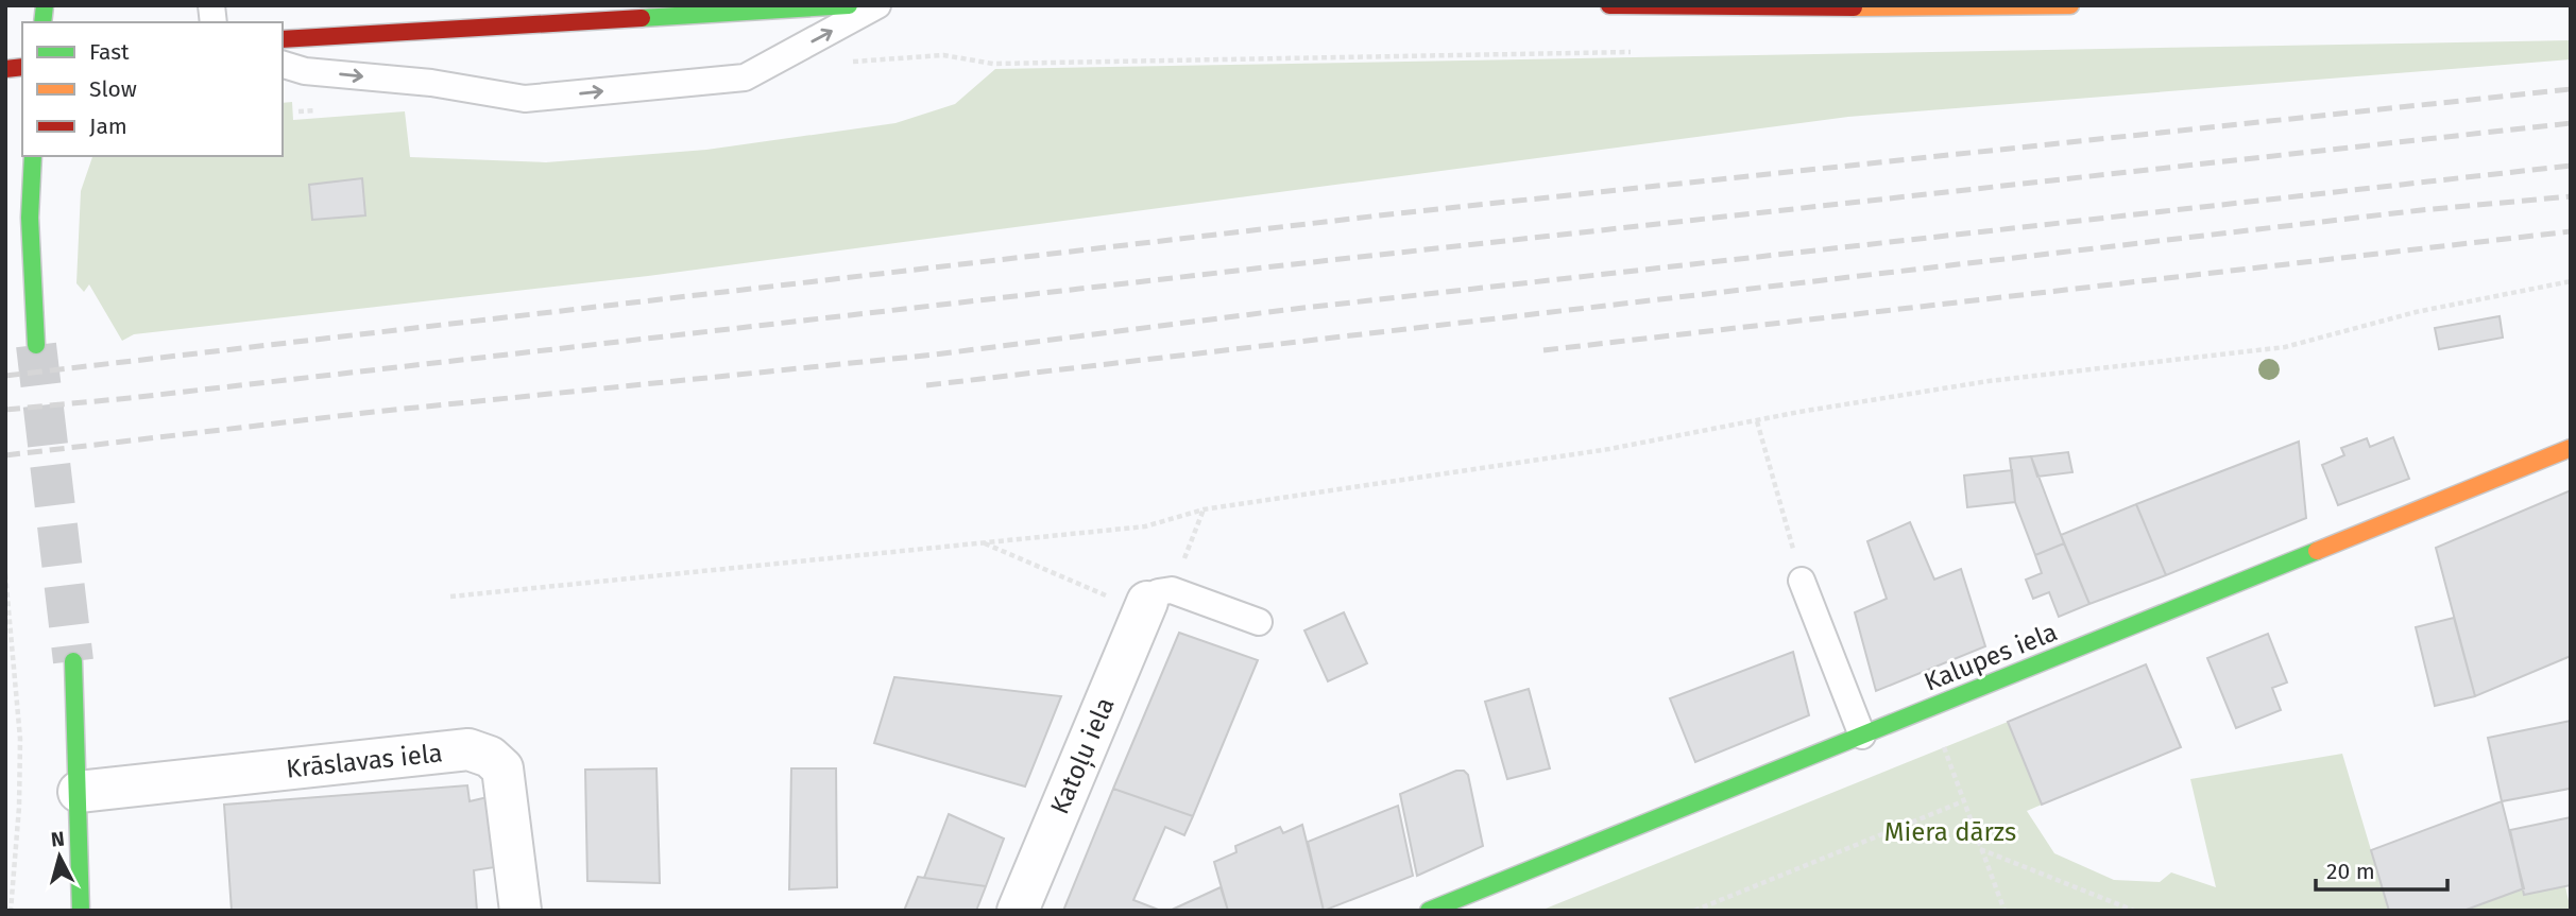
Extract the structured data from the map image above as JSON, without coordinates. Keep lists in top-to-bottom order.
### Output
{
  "streets": {
    "main road": ["Kalupes iela"],
    "street": ["Katoļu iela", "Krāslavas iela"]
  },
  "parks": ["Miera dārzs"],
  "legend": ["Fast", "Slow", "Jam"],
  "scale_bar": "20 m",
  "north": "top"
}
